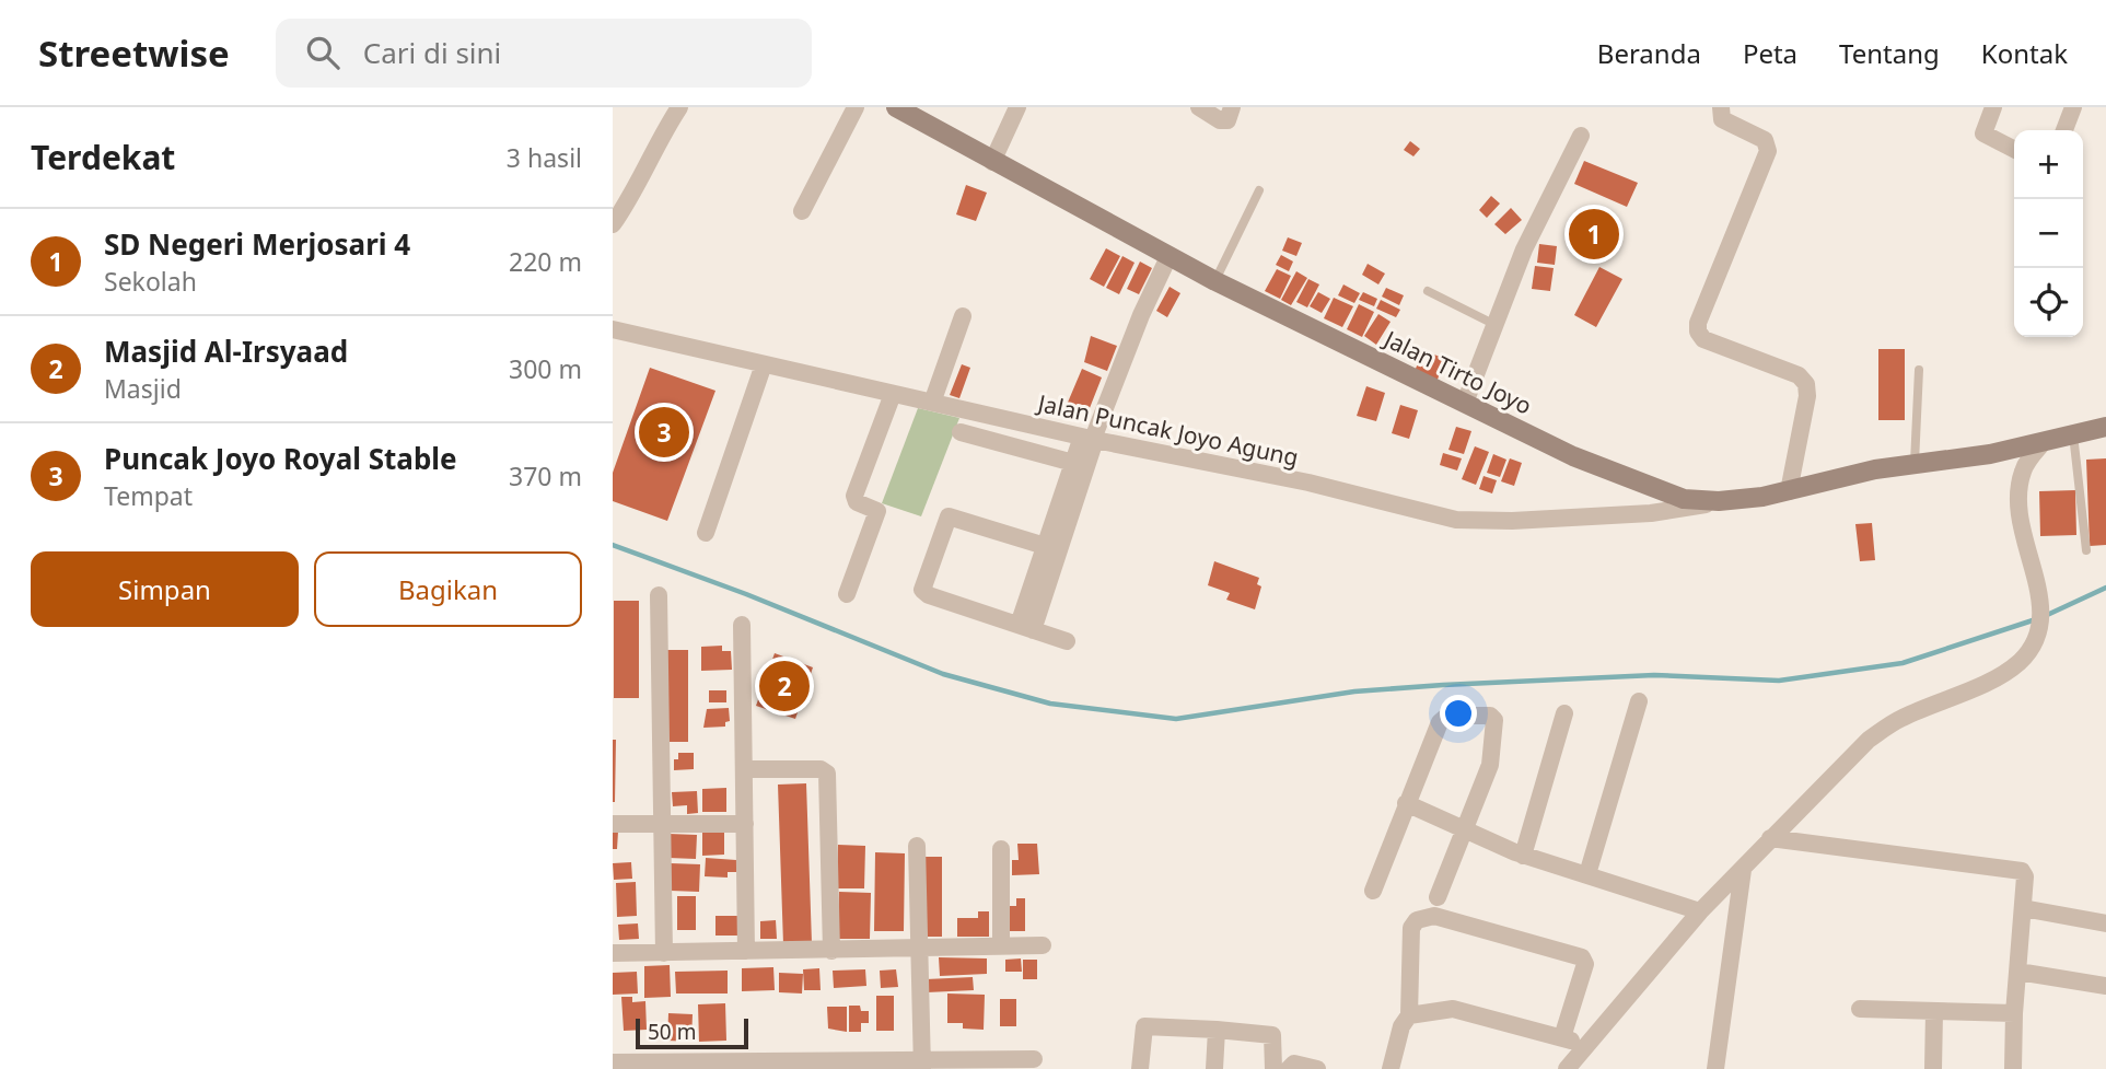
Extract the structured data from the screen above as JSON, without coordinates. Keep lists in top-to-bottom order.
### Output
{
  "streets": {
    "street": ["Jalan Tirto Joyo", "Jalan Puncak Joyo Agung"]
  },
  "crossings": [
    ["Jalan Tirto Joyo", "Jalan Puncak Joyo Agung"]
  ],
  "scale_bar": "50 m",
  "page": {
    "header": "Streetwise",
    "search": "Cari di sini",
    "nav": [
      "Beranda",
      "Peta",
      "Tentang",
      "Kontak"
    ],
    "heading": ["Terdekat", "3 hasil"],
    "map_buttons": ["+", "−"],
    "pins": ["1", "3", "2"],
    "list": [
      {
        "mark": "1",
        "name": "SD Negeri Merjosari 4",
        "note": "Sekolah",
        "value": "220 m"
      },
      {
        "mark": "2",
        "name": "Masjid Al-Irsyaad",
        "note": "Masjid",
        "value": "300 m"
      },
      {
        "mark": "3",
        "name": "Puncak Joyo Royal Stable",
        "note": "Tempat",
        "value": "370 m"
      }
    ],
    "buttons": ["Simpan", "Bagikan"],
    "scale": "50 m"
  }
}
